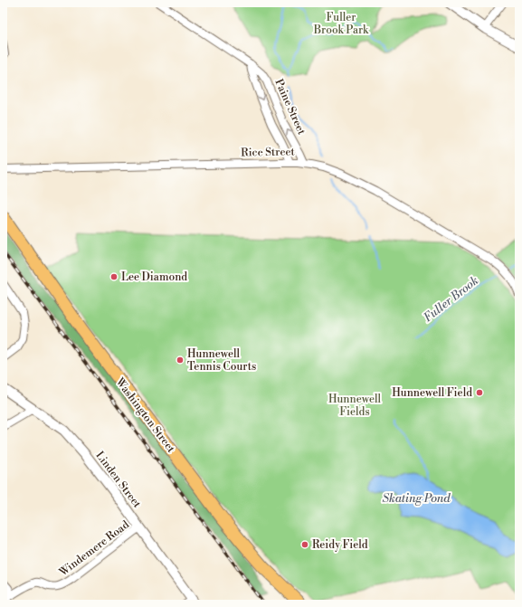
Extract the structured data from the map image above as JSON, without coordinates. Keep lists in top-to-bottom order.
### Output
{
  "streets": {
    "main road": ["Washington Street"],
    "street": [
      "Paine Street",
      "Rice Street",
      "Linden Street",
      "Windemere Road"
    ]
  },
  "crossings": [
    ["Paine Street", "Rice Street"],
    ["Linden Street", "Windemere Road"]
  ],
  "water": ["Fuller Brook", "Skating Pond"],
  "parks": ["Fuller Brook Park", "Hunnewell Fields"],
  "places": [
    "Lee Diamond",
    "Hunnewell Tennis Courts",
    "Hunnewell Field",
    "Reidy Field"
  ]
}
